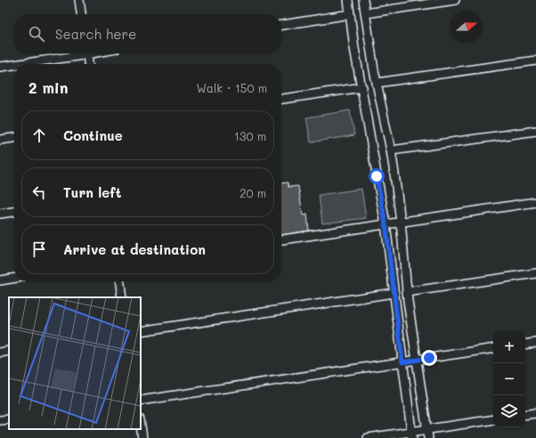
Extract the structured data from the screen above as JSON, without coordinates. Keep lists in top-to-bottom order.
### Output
{
  "north": "right",
  "page": {
    "search": "Search here",
    "heading": ["2 min", "Walk · 150 m"],
    "list": [
      ["Continue", "130 m"],
      ["Turn left", "20 m"],
      "Arrive at destination"
    ],
    "map_buttons": ["+", "−"]
  }
}
